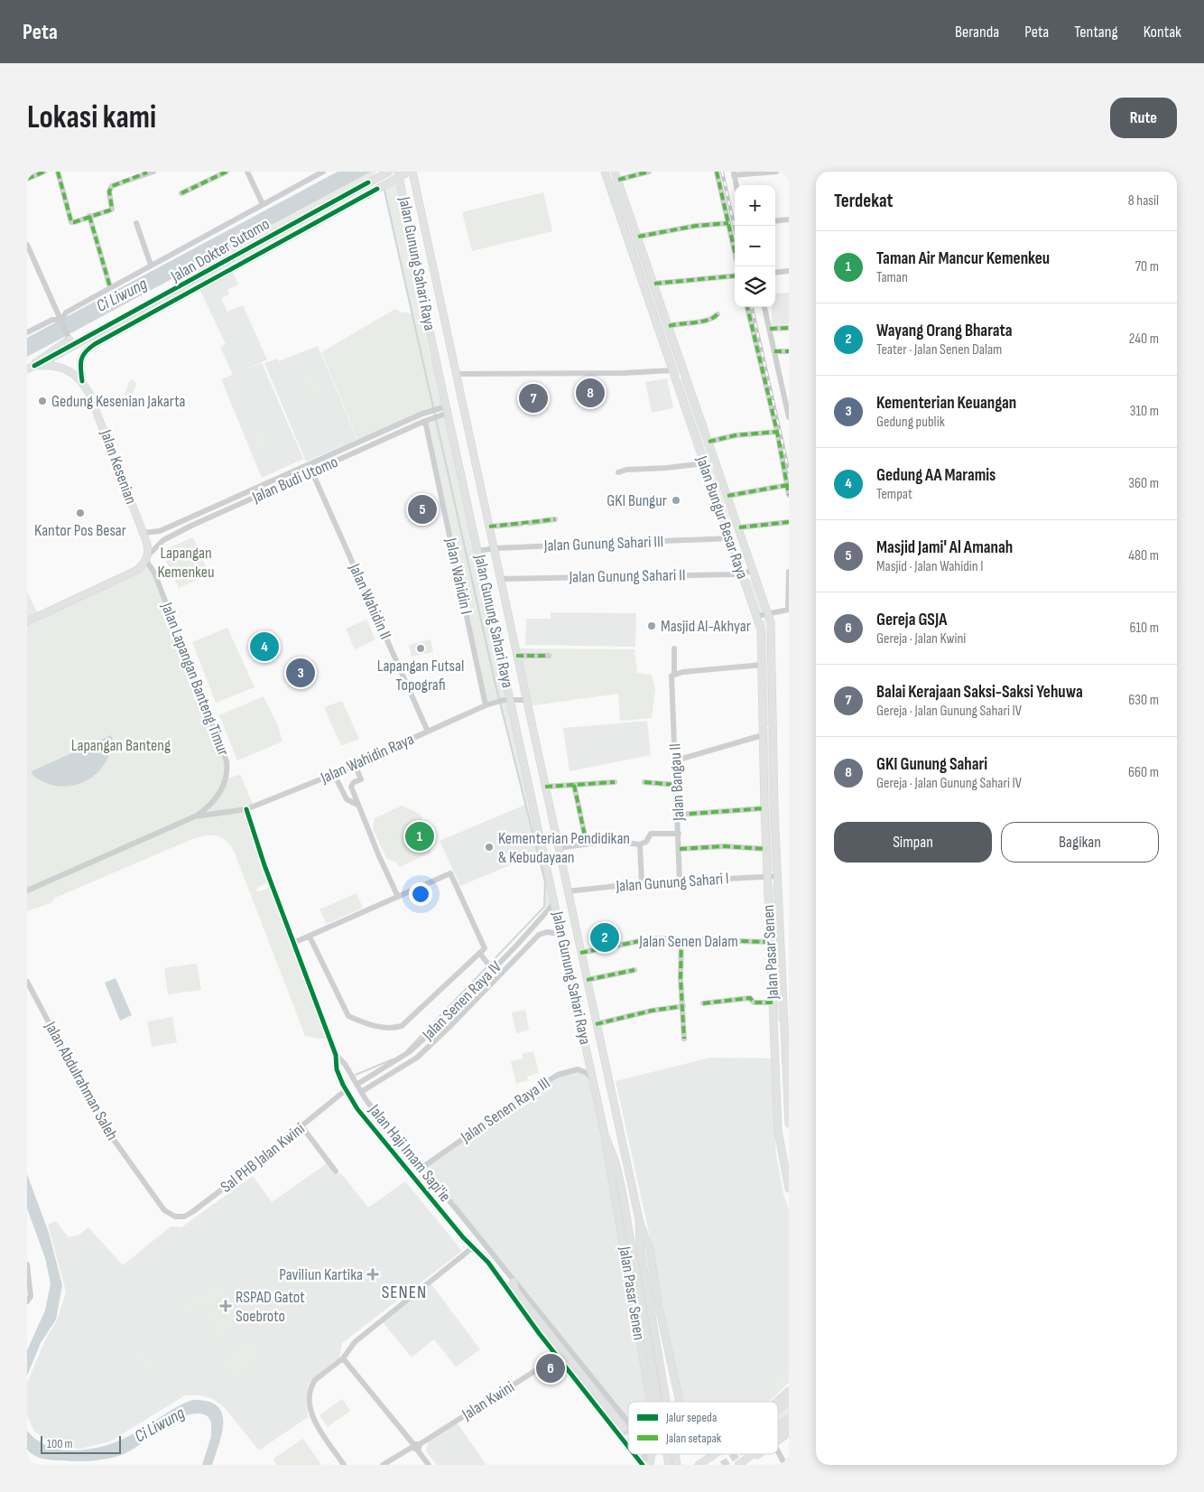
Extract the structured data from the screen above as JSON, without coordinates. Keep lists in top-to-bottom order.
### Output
{
  "streets": {
    "main road": [
      "Jalan Dokter Sutomo",
      "Jalan Gunung Sahari Raya",
      "Jalan Kesenian",
      "Jalan Bungur Besar Raya",
      "Jalan Pasar Senen"
    ],
    "street": [
      "Jalan Budi Utomo",
      "Jalan Gunung Sahari III",
      "Jalan Wahidin I",
      "Jalan Gunung Sahari II",
      "Jalan Wahidin II",
      "Jalan Lapangan Banteng Timur",
      "Jalan Wahidin Raya",
      "Jalan Bangau II",
      "Jalan Gunung Sahari I",
      "Jalan Senen Dalam",
      "Jalan Senen Raya IV",
      "Jalan Abdulrahman Saleh",
      "Jalan Senen Raya III",
      "Jalan Haji Imam Sapi'ie",
      "Sal PHB Jalan Kwini",
      "Jalan Kwini"
    ]
  },
  "crossings": [
    ["Jalan Dokter Sutomo", "Jalan Gunung Sahari Raya"],
    ["Jalan Dokter Sutomo", "Jalan Kesenian"],
    ["Jalan Gunung Sahari Raya", "Jalan Budi Utomo"],
    ["Jalan Gunung Sahari Raya", "Jalan Gunung Sahari III"],
    ["Jalan Gunung Sahari Raya", "Jalan Gunung Sahari II"],
    ["Jalan Gunung Sahari Raya", "Jalan Wahidin Raya"],
    ["Jalan Gunung Sahari Raya", "Jalan Gunung Sahari I"],
    ["Jalan Gunung Sahari Raya", "Jalan Senen Dalam"],
    ["Jalan Gunung Sahari Raya", "Jalan Pasar Senen"],
    ["Jalan Gunung Sahari Raya", "Jalan Senen Raya IV"],
    ["Jalan Kesenian", "Jalan Budi Utomo"],
    ["Jalan Kesenian", "Jalan Lapangan Banteng Timur"],
    ["Jalan Budi Utomo", "Jalan Wahidin I"],
    ["Jalan Budi Utomo", "Jalan Wahidin II"],
    ["Jalan Budi Utomo", "Jalan Lapangan Banteng Timur"],
    ["Jalan Bungur Besar Raya", "Jalan Gunung Sahari III"],
    ["Jalan Bungur Besar Raya", "Jalan Gunung Sahari II"],
    ["Jalan Bungur Besar Raya", "Jalan Gunung Sahari I"],
    ["Jalan Bungur Besar Raya", "Jalan Pasar Senen"],
    ["Jalan Wahidin I", "Jalan Wahidin Raya"],
    ["Jalan Wahidin II", "Jalan Wahidin Raya"],
    ["Jalan Lapangan Banteng Timur", "Jalan Wahidin Raya"],
    ["Jalan Wahidin Raya", "Jalan Haji Imam Sapi'ie"],
    ["Jalan Bangau II", "Jalan Gunung Sahari I"],
    ["Jalan Gunung Sahari I", "Jalan Pasar Senen"],
    ["Jalan Senen Dalam", "Jalan Pasar Senen"],
    ["Jalan Pasar Senen", "Jalan Senen Raya III"],
    ["Jalan Senen Raya IV", "Jalan Haji Imam Sapi'ie"],
    ["Jalan Abdulrahman Saleh", "Sal PHB Jalan Kwini"],
    ["Jalan Senen Raya III", "Jalan Haji Imam Sapi'ie"],
    ["Jalan Haji Imam Sapi'ie", "Sal PHB Jalan Kwini"],
    ["Jalan Haji Imam Sapi'ie", "Jalan Kwini"]
  ],
  "districts": ["SENEN"],
  "water": ["Ci Liwung"],
  "parks": ["Lapangan Kemenkeu", "Lapangan Banteng"],
  "places": {
    "other": [
      "Gedung Kesenian Jakarta",
      "GKI Bungur",
      "Kantor Pos Besar",
      "Masjid Al-Akhyar",
      "Lapangan Futsal Topografi",
      "Kementerian Pendidikan & Kebudayaan"
    ],
    "health": ["Paviliun Kartika", "RSPAD Gatot Soebroto"]
  },
  "legend": ["Jalur sepeda", "Jalan setapak"],
  "scale_bar": "100 m",
  "page": {
    "header": "Peta",
    "nav": [
      "Beranda",
      "Peta",
      "Tentang",
      "Kontak"
    ],
    "buttons": [
      "Rute",
      ["Simpan", "Bagikan"]
    ],
    "title": "Lokasi kami",
    "heading": ["Terdekat", "8 hasil"],
    "map_buttons": ["+", "−"],
    "list": [
      {
        "mark": "1",
        "name": "Taman Air Mancur Kemenkeu",
        "note": "Taman",
        "value": "70 m"
      },
      {
        "mark": "2",
        "name": "Wayang Orang Bharata",
        "note": "Teater · Jalan Senen Dalam",
        "value": "240 m"
      },
      {
        "mark": "3",
        "name": "Kementerian Keuangan",
        "note": "Gedung publik",
        "value": "310 m"
      },
      {
        "mark": "4",
        "name": "Gedung AA Maramis",
        "note": "Tempat",
        "value": "360 m"
      },
      {
        "mark": "5",
        "name": "Masjid Jami' Al Amanah",
        "note": "Masjid · Jalan Wahidin I",
        "value": "480 m"
      },
      {
        "mark": "6",
        "name": "Gereja GSJA",
        "note": "Gereja · Jalan Kwini",
        "value": "610 m"
      },
      {
        "mark": "7",
        "name": "Balai Kerajaan Saksi-Saksi Yehuwa",
        "note": "Gereja · Jalan Gunung Sahari IV",
        "value": "630 m"
      },
      {
        "mark": "8",
        "name": "GKI Gunung Sahari",
        "note": "Gereja · Jalan Gunung Sahari IV",
        "value": "660 m"
      }
    ],
    "pins": [
      "8",
      "7",
      "5",
      "4",
      "3",
      "1",
      "2",
      "6"
    ],
    "scale": "100 m"
  }
}
